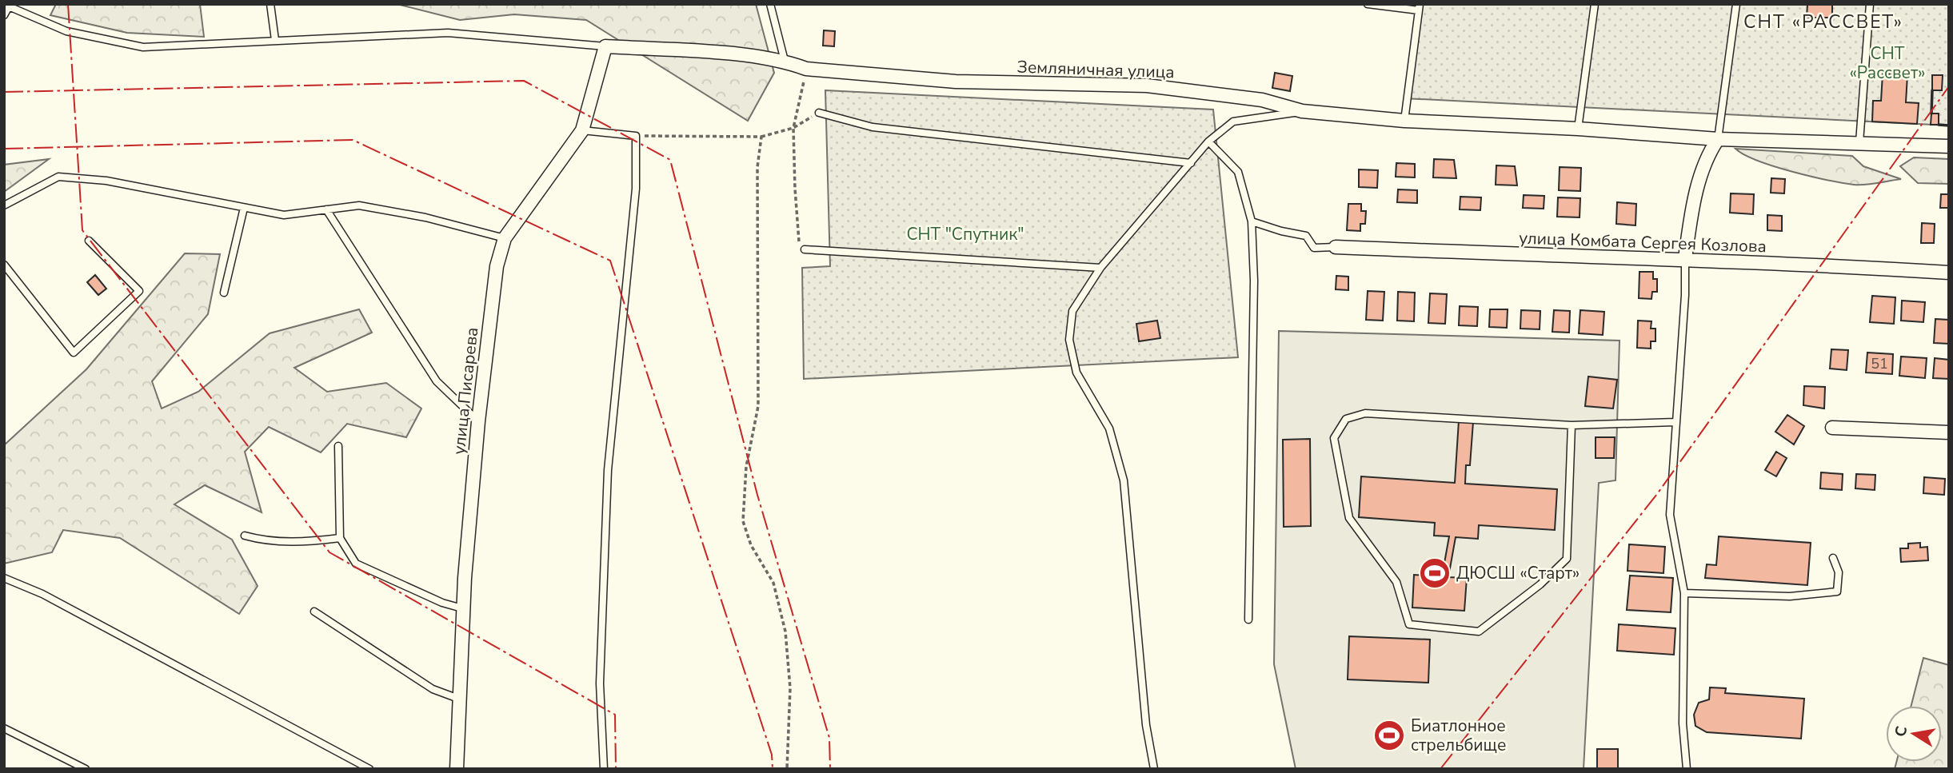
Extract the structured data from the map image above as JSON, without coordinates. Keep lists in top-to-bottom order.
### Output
{
  "streets": {
    "street": ["Земляничная улица", "улица Комбата Сергея Козлова", "улица Писарева"]
  },
  "crossings": [
    ["Земляничная улица", "улица Писарева"]
  ],
  "districts": ["СНТ «РАССВЕТ»"],
  "parks": ["СНТ «Рассвет»", "СНТ \"Спутник\""],
  "places": {
    "sports": ["ДЮСШ «Старт»", "Биатлонное стрельбище"]
  },
  "house_numbers": ["51"],
  "north": "left"
}
